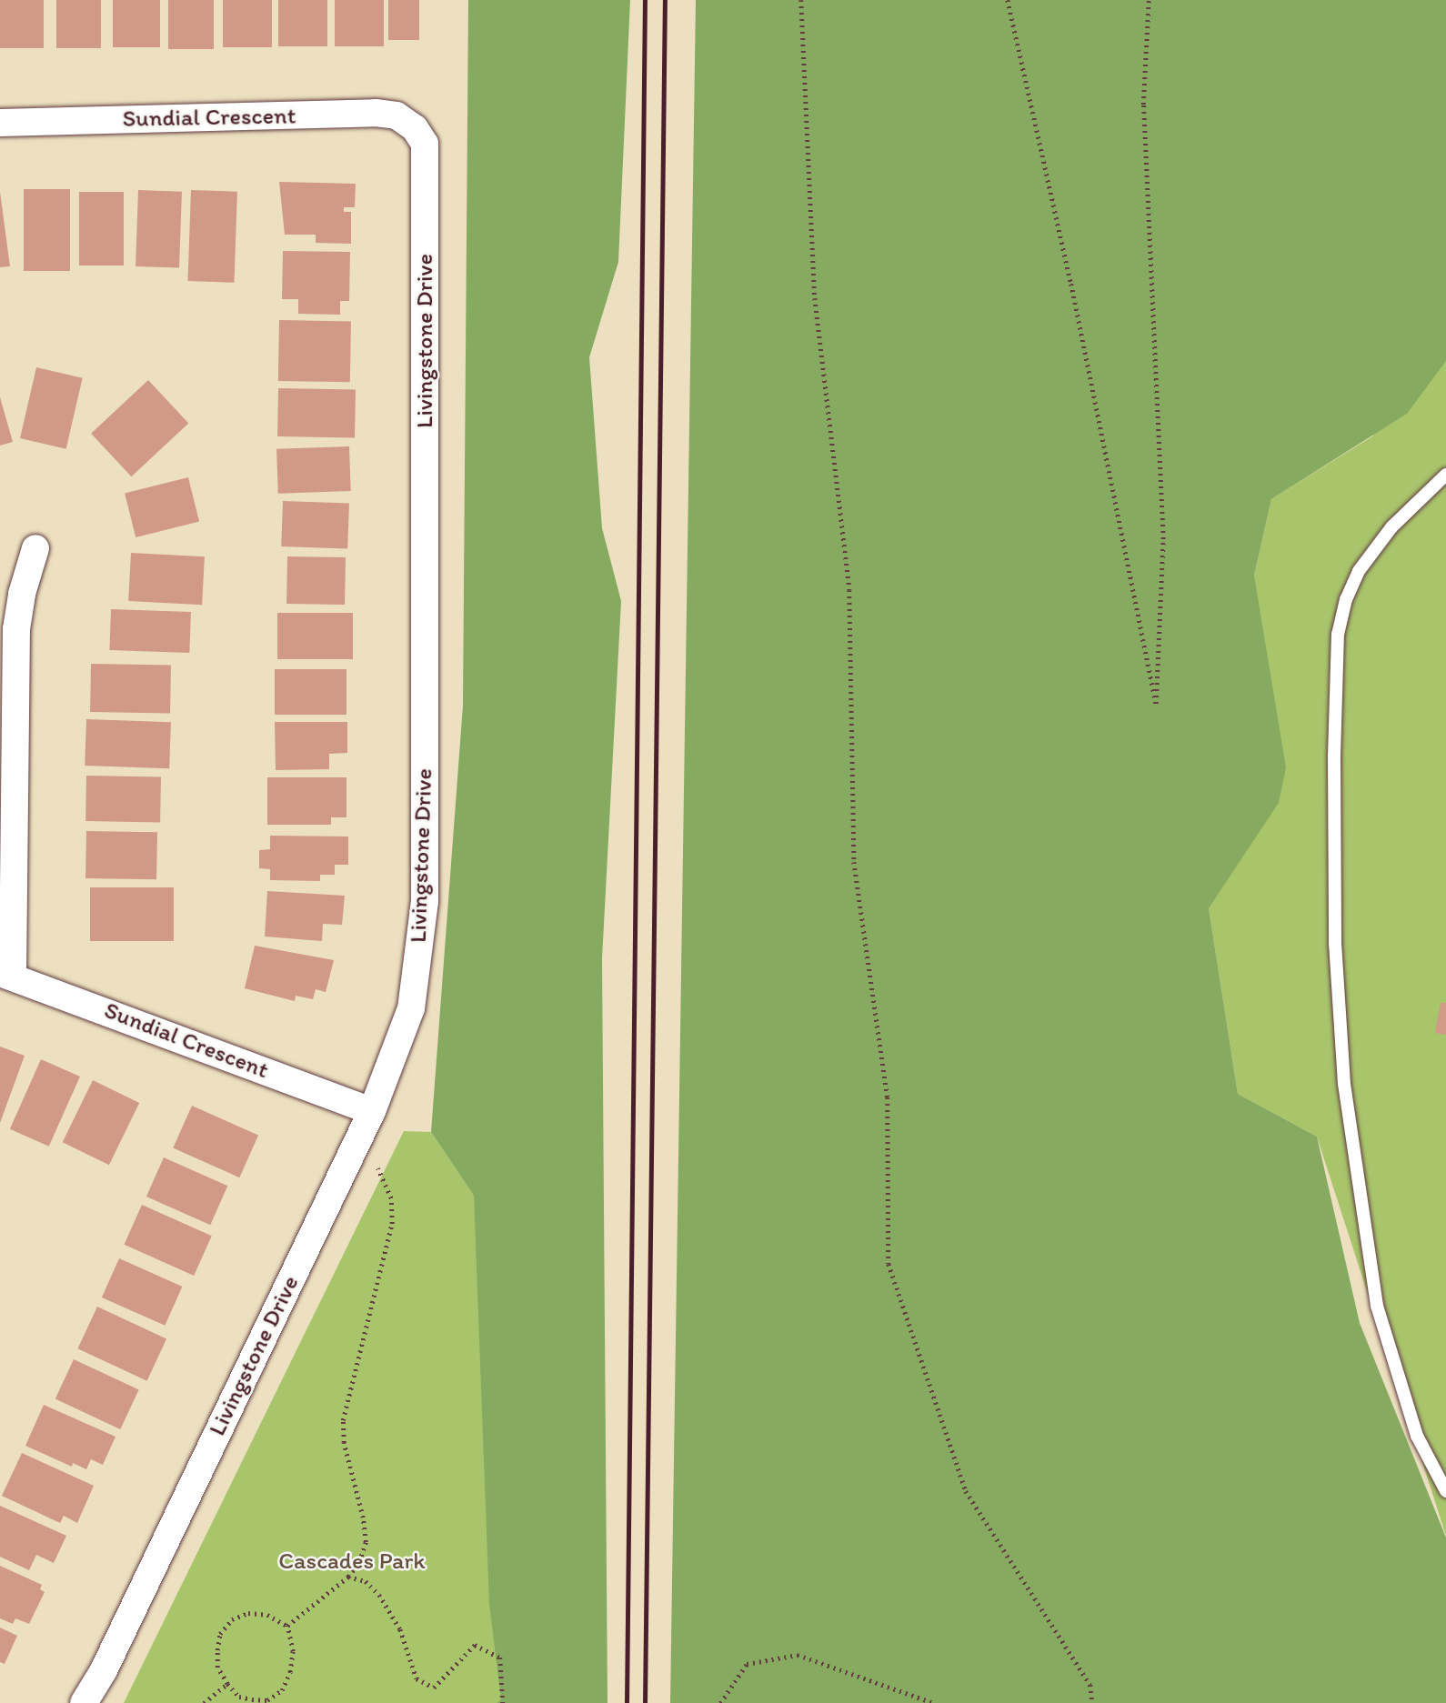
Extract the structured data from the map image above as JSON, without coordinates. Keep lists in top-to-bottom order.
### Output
{
  "streets": {
    "street": ["Sundial Crescent", "Livingstone Drive"]
  },
  "crossings": [
    ["Sundial Crescent", "Livingstone Drive"]
  ],
  "parks": ["Cascades Park"]
}
